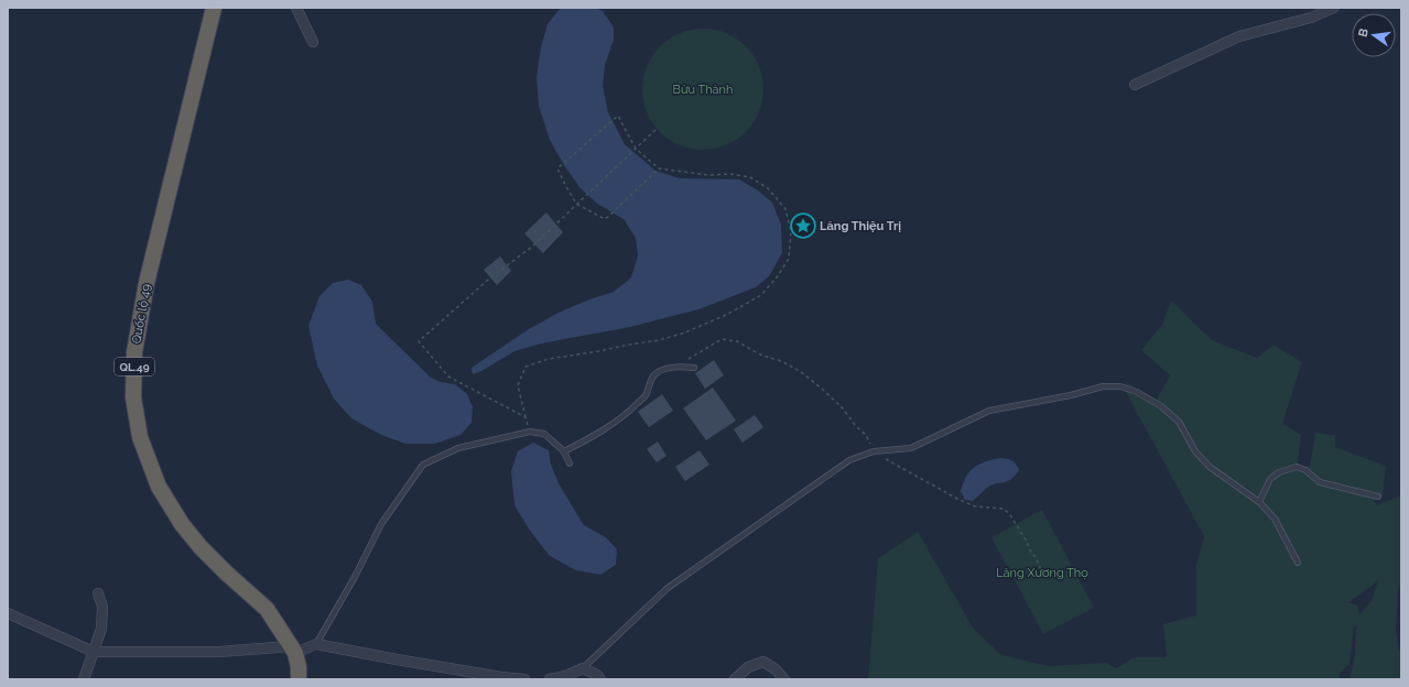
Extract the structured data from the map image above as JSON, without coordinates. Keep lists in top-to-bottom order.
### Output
{
  "streets": {
    "highway": ["Quốc lộ 49", "QL.49"]
  },
  "parks": ["Bửu Thành", "Lăng Xương Thọ"],
  "places": {
    "place": ["Lăng Thiệu Trị"]
  },
  "north": "left"
}
